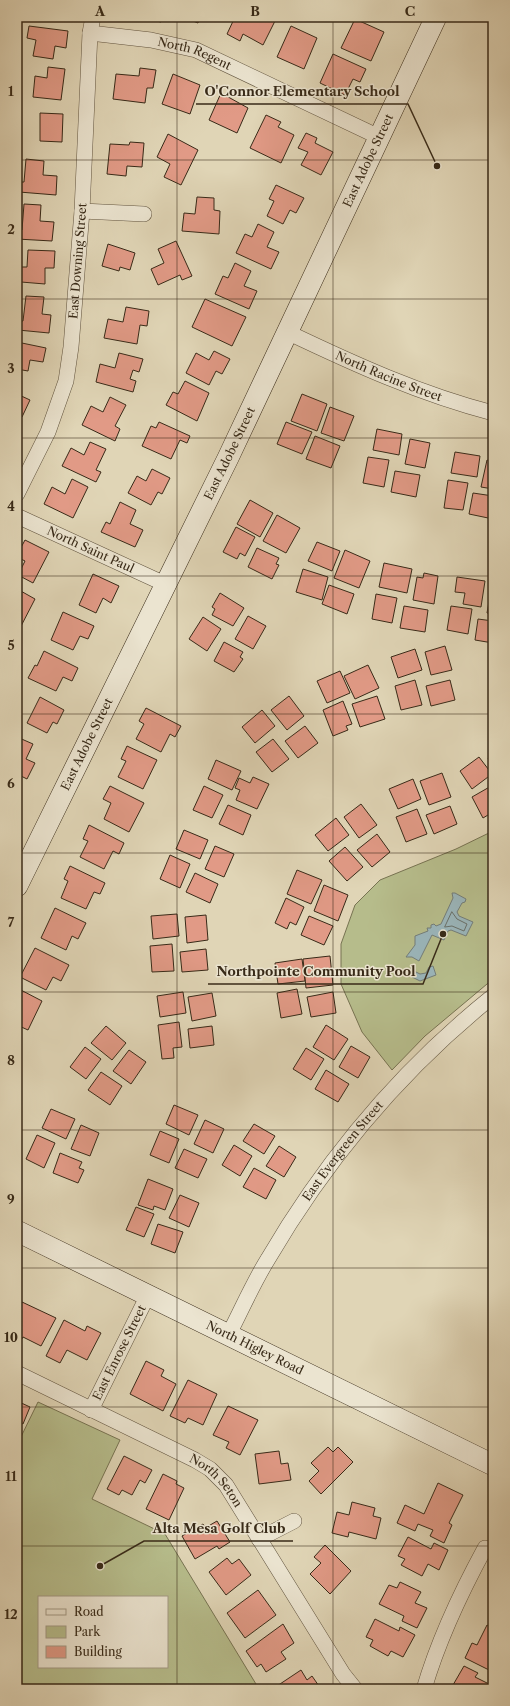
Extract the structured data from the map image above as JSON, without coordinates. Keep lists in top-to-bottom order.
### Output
{
  "streets": {
    "street": [
      "North Regent",
      "East Adobe Street",
      "East Downing Street",
      "North Racine Street",
      "North Saint Paul",
      "East Evergreen Street",
      "North Higley Road",
      "East Enrose Street",
      "North Seton"
    ]
  },
  "crossings": [
    ["North Regent", "East Adobe Street"],
    ["North Regent", "East Downing Street"],
    ["East Adobe Street", "North Racine Street"],
    ["East Adobe Street", "North Saint Paul"],
    ["East Evergreen Street", "North Higley Road"],
    ["North Higley Road", "East Enrose Street"],
    ["East Enrose Street", "North Seton"]
  ],
  "places": ["O'Connor Elementary School", "Northpointe Community Pool", "Alta Mesa Golf Club"],
  "legend": ["Road", "Park", "Building"],
  "grid": {
    "columns": ["A", "B", "C"],
    "rows": [
      "1",
      "2",
      "3",
      "4",
      "5",
      "6",
      "7",
      "8",
      "9",
      "10",
      "11",
      "12"
    ]
  }
}
